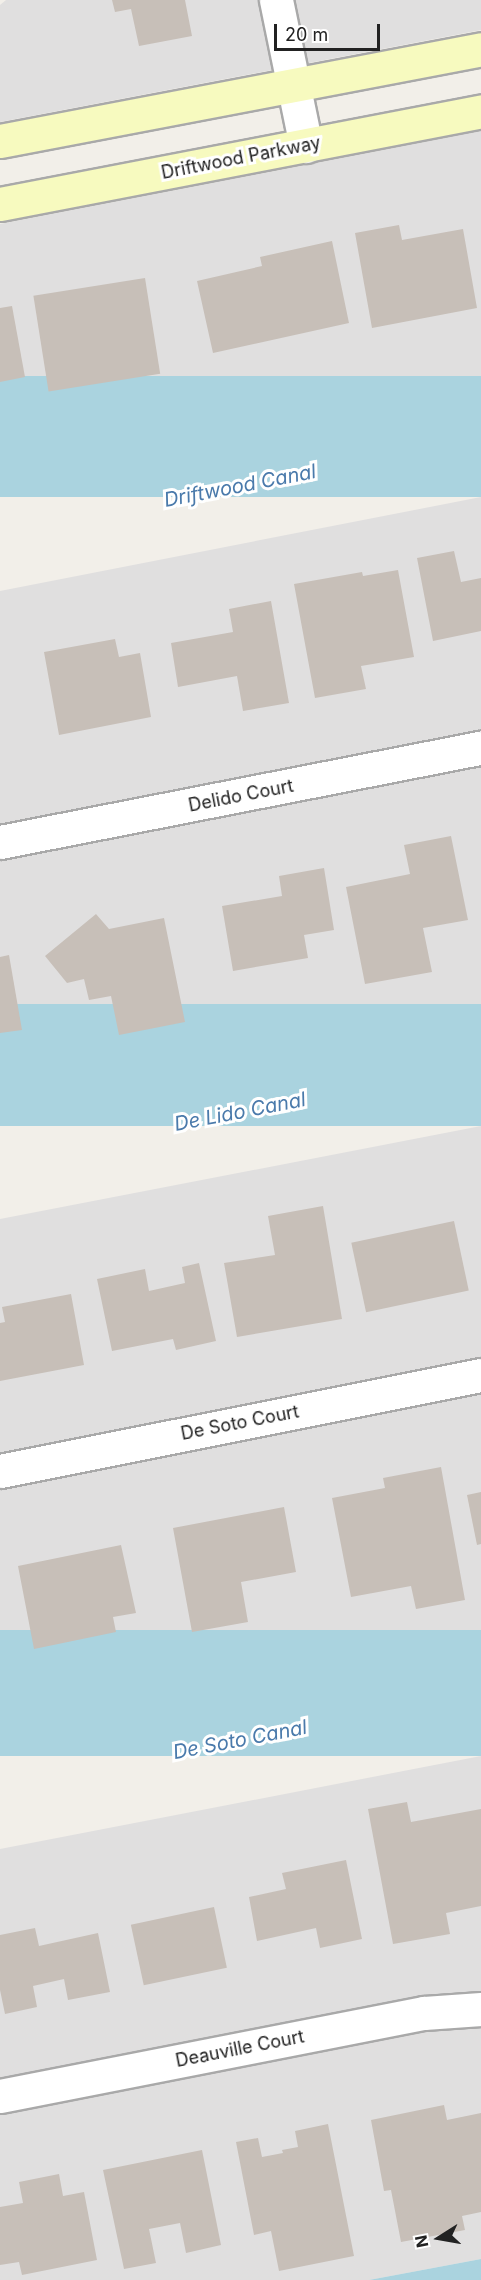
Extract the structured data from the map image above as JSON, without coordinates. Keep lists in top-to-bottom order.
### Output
{
  "streets": {
    "street": [
      "Driftwood Parkway",
      "Delido Court",
      "De Soto Court",
      "Deauville Court"
    ]
  },
  "water": ["Driftwood Canal", "De Lido Canal", "De Soto Canal"],
  "scale_bar": "20 m",
  "north": "left"
}
